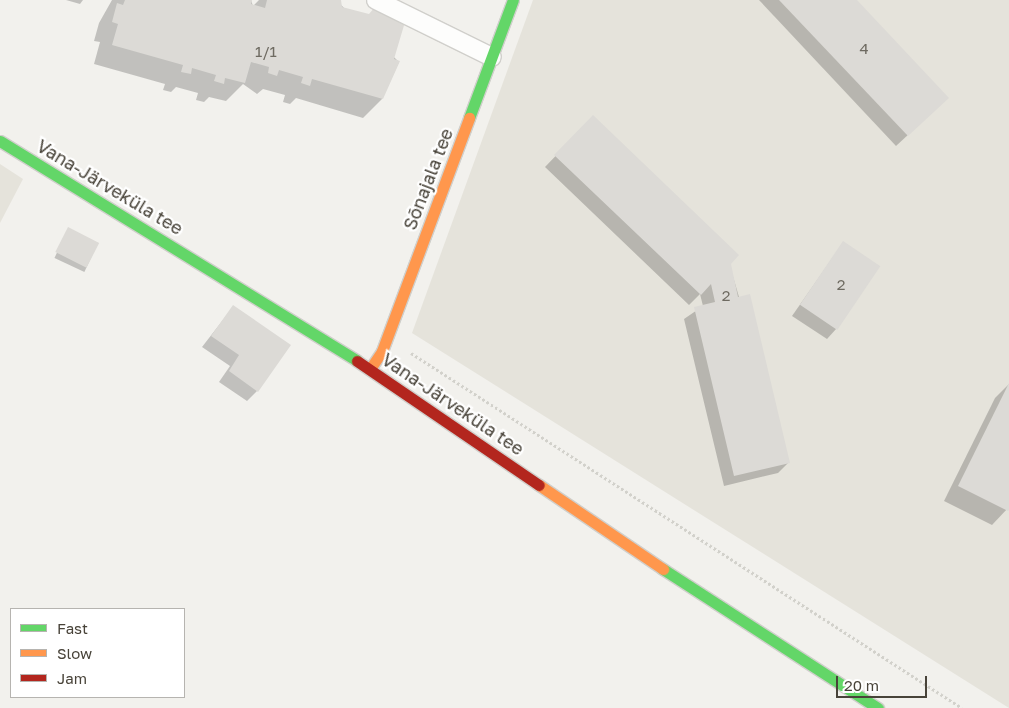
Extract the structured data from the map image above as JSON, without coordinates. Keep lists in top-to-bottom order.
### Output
{
  "streets": {
    "street": ["Sõnajala tee", "Vana-Järveküla tee"]
  },
  "crossings": [
    ["Sõnajala tee", "Vana-Järveküla tee"]
  ],
  "house_numbers": [
    "4",
    "1/1",
    "2",
    "2"
  ],
  "legend": ["Fast", "Slow", "Jam"],
  "scale_bar": "20 m"
}
